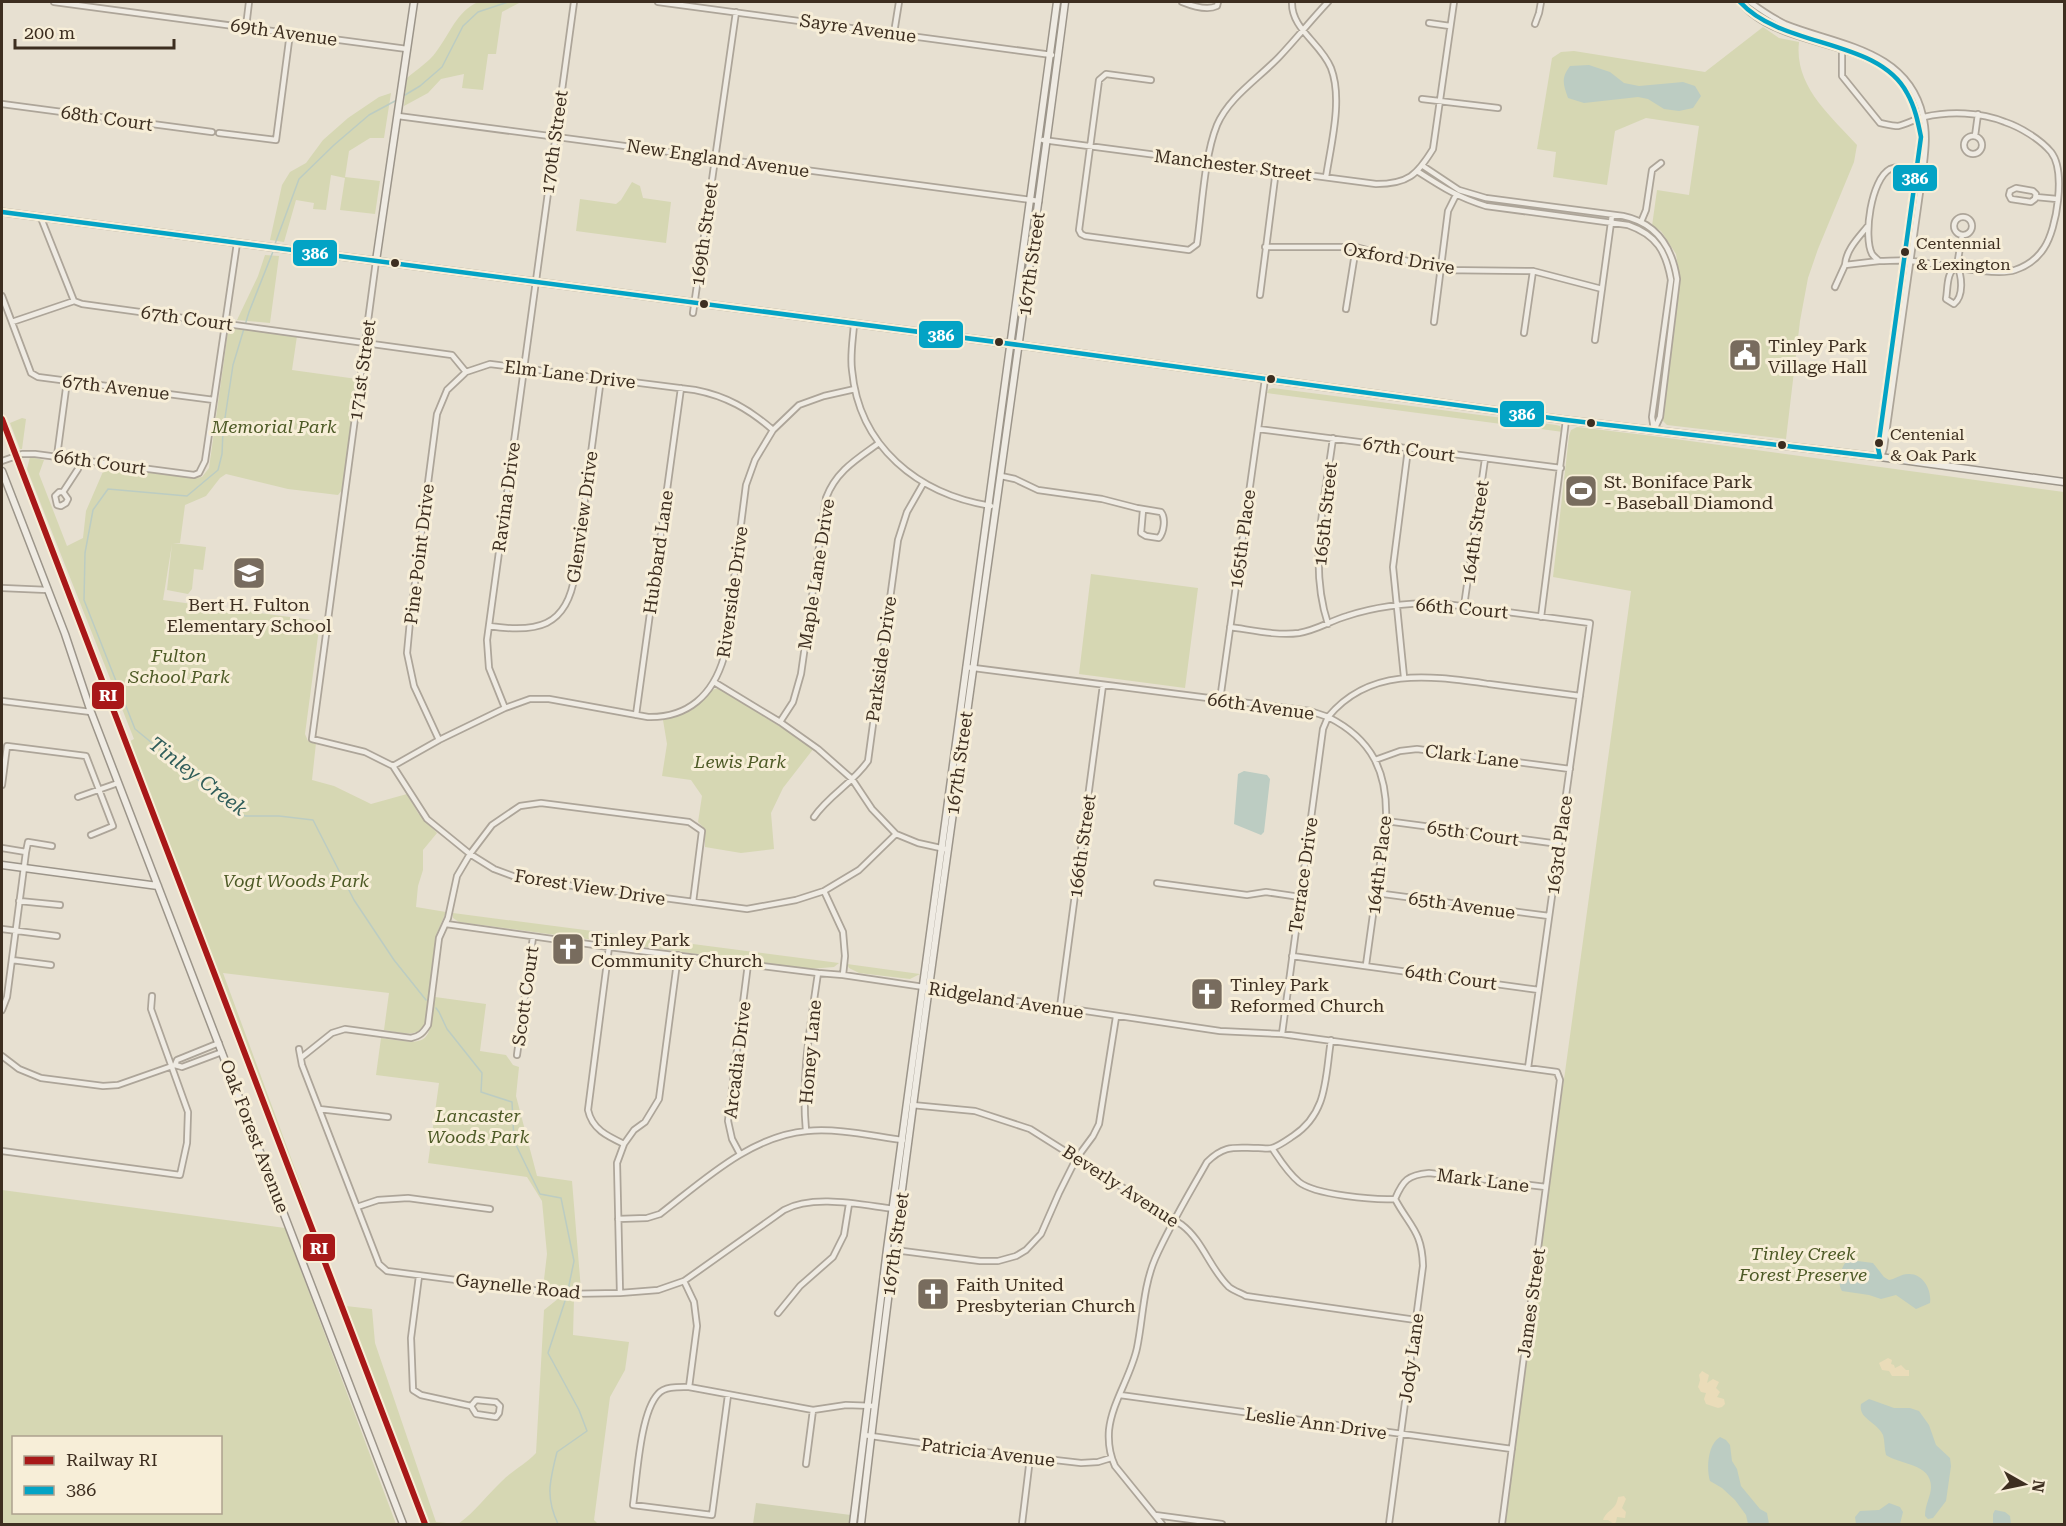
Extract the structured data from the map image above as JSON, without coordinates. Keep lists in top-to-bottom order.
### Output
{
  "streets": {
    "street": [
      "Sayre Avenue",
      "69th Avenue",
      "68th Court",
      "170th Street",
      "New England Avenue",
      "Manchester Street",
      "169th Street",
      "Oxford Drive",
      "167th Street",
      "67th Court",
      "171st Street",
      "Elm Lane Drive",
      "67th Avenue",
      "66th Court",
      "Ravina Drive",
      "165th Street",
      "Glenview Drive",
      "164th Street",
      "165th Place",
      "Hubbard Lane",
      "Pine Point Drive",
      "Maple Lane Drive",
      "Riverside Drive",
      "Parkside Drive",
      "66th Avenue",
      "Clark Lane",
      "65th Court",
      "163rd Place",
      "166th Street",
      "164th Place",
      "Terrace Drive",
      "Forest View Drive",
      "65th Avenue",
      "64th Court",
      "Scott Court",
      "Ridgeland Avenue",
      "Honey Lane",
      "Arcadia Drive",
      "Oak Forest Avenue",
      "Mark Lane",
      "Beverly Avenue",
      "Gaynelle Road",
      "James Street",
      "Jody Lane",
      "Leslie Ann Drive",
      "Patricia Avenue"
    ]
  },
  "crossings": [
    ["Sayre Avenue", "169th Street"],
    ["Sayre Avenue", "167th Street"],
    ["69th Avenue", "171st Street"],
    ["170th Street", "New England Avenue"],
    ["170th Street", "Ravina Drive"],
    ["New England Avenue", "169th Street"],
    ["New England Avenue", "167th Street"],
    ["New England Avenue", "171st Street"],
    ["Manchester Street", "167th Street"],
    ["167th Street", "66th Avenue"],
    ["167th Street", "Ridgeland Avenue"],
    ["167th Street", "Beverly Avenue"],
    ["167th Street", "Gaynelle Road"],
    ["167th Street", "Patricia Avenue"],
    ["67th Court", "171st Street"],
    ["67th Court", "165th Street"],
    ["67th Court", "164th Street"],
    ["67th Court", "165th Place"],
    ["171st Street", "Riverside Drive"],
    ["171st Street", "Forest View Drive"],
    ["Elm Lane Drive", "Ravina Drive"],
    ["Elm Lane Drive", "Glenview Drive"],
    ["Elm Lane Drive", "Hubbard Lane"],
    ["Elm Lane Drive", "Pine Point Drive"],
    ["Elm Lane Drive", "Riverside Drive"],
    ["67th Avenue", "66th Court"],
    ["66th Court", "165th Street"],
    ["66th Court", "164th Street"],
    ["66th Court", "165th Place"],
    ["66th Court", "163rd Place"],
    ["Ravina Drive", "Glenview Drive"],
    ["Ravina Drive", "Riverside Drive"],
    ["165th Place", "66th Avenue"],
    ["Hubbard Lane", "Riverside Drive"],
    ["Pine Point Drive", "Riverside Drive"],
    ["Riverside Drive", "Forest View Drive"],
    ["66th Avenue", "163rd Place"],
    ["66th Avenue", "166th Street"],
    ["66th Avenue", "164th Place"],
    ["66th Avenue", "Terrace Drive"],
    ["Clark Lane", "163rd Place"],
    ["Clark Lane", "164th Place"],
    ["65th Court", "163rd Place"],
    ["65th Court", "164th Place"],
    ["163rd Place", "65th Avenue"],
    ["163rd Place", "64th Court"],
    ["163rd Place", "Ridgeland Avenue"],
    ["166th Street", "Ridgeland Avenue"],
    ["164th Place", "Terrace Drive"],
    ["164th Place", "65th Avenue"],
    ["164th Place", "64th Court"],
    ["Terrace Drive", "64th Court"],
    ["Terrace Drive", "Ridgeland Avenue"],
    ["Scott Court", "Ridgeland Avenue"],
    ["Ridgeland Avenue", "Honey Lane"],
    ["Ridgeland Avenue", "Arcadia Drive"],
    ["Ridgeland Avenue", "James Street"],
    ["Mark Lane", "James Street"],
    ["Mark Lane", "Jody Lane"],
    ["Beverly Avenue", "Jody Lane"],
    ["James Street", "Leslie Ann Drive"],
    ["Jody Lane", "Leslie Ann Drive"]
  ],
  "water": ["Tinley Creek"],
  "parks": [
    "Memorial Park",
    "Fulton School Park",
    "Lewis Park",
    "Vogt Woods Park",
    "Lancaster Woods Park",
    "Tinley Creek Forest Preserve"
  ],
  "places": {
    "other": ["Centennial & Lexington", "Centenial & Oak Park"],
    "public building": ["Tinley Park Village Hall"],
    "sports": ["St. Boniface Park - Baseball Diamond"],
    "school or university": ["Bert H. Fulton Elementary School"],
    "church": ["Tinley Park Community Church", "Tinley Park Reformed Church", "Faith United Presbyterian Church"]
  },
  "lines": ["transit line 386", "rail line RI"],
  "legend": ["Railway RI", "386"],
  "scale_bar": "200 m",
  "north": "right"
}
